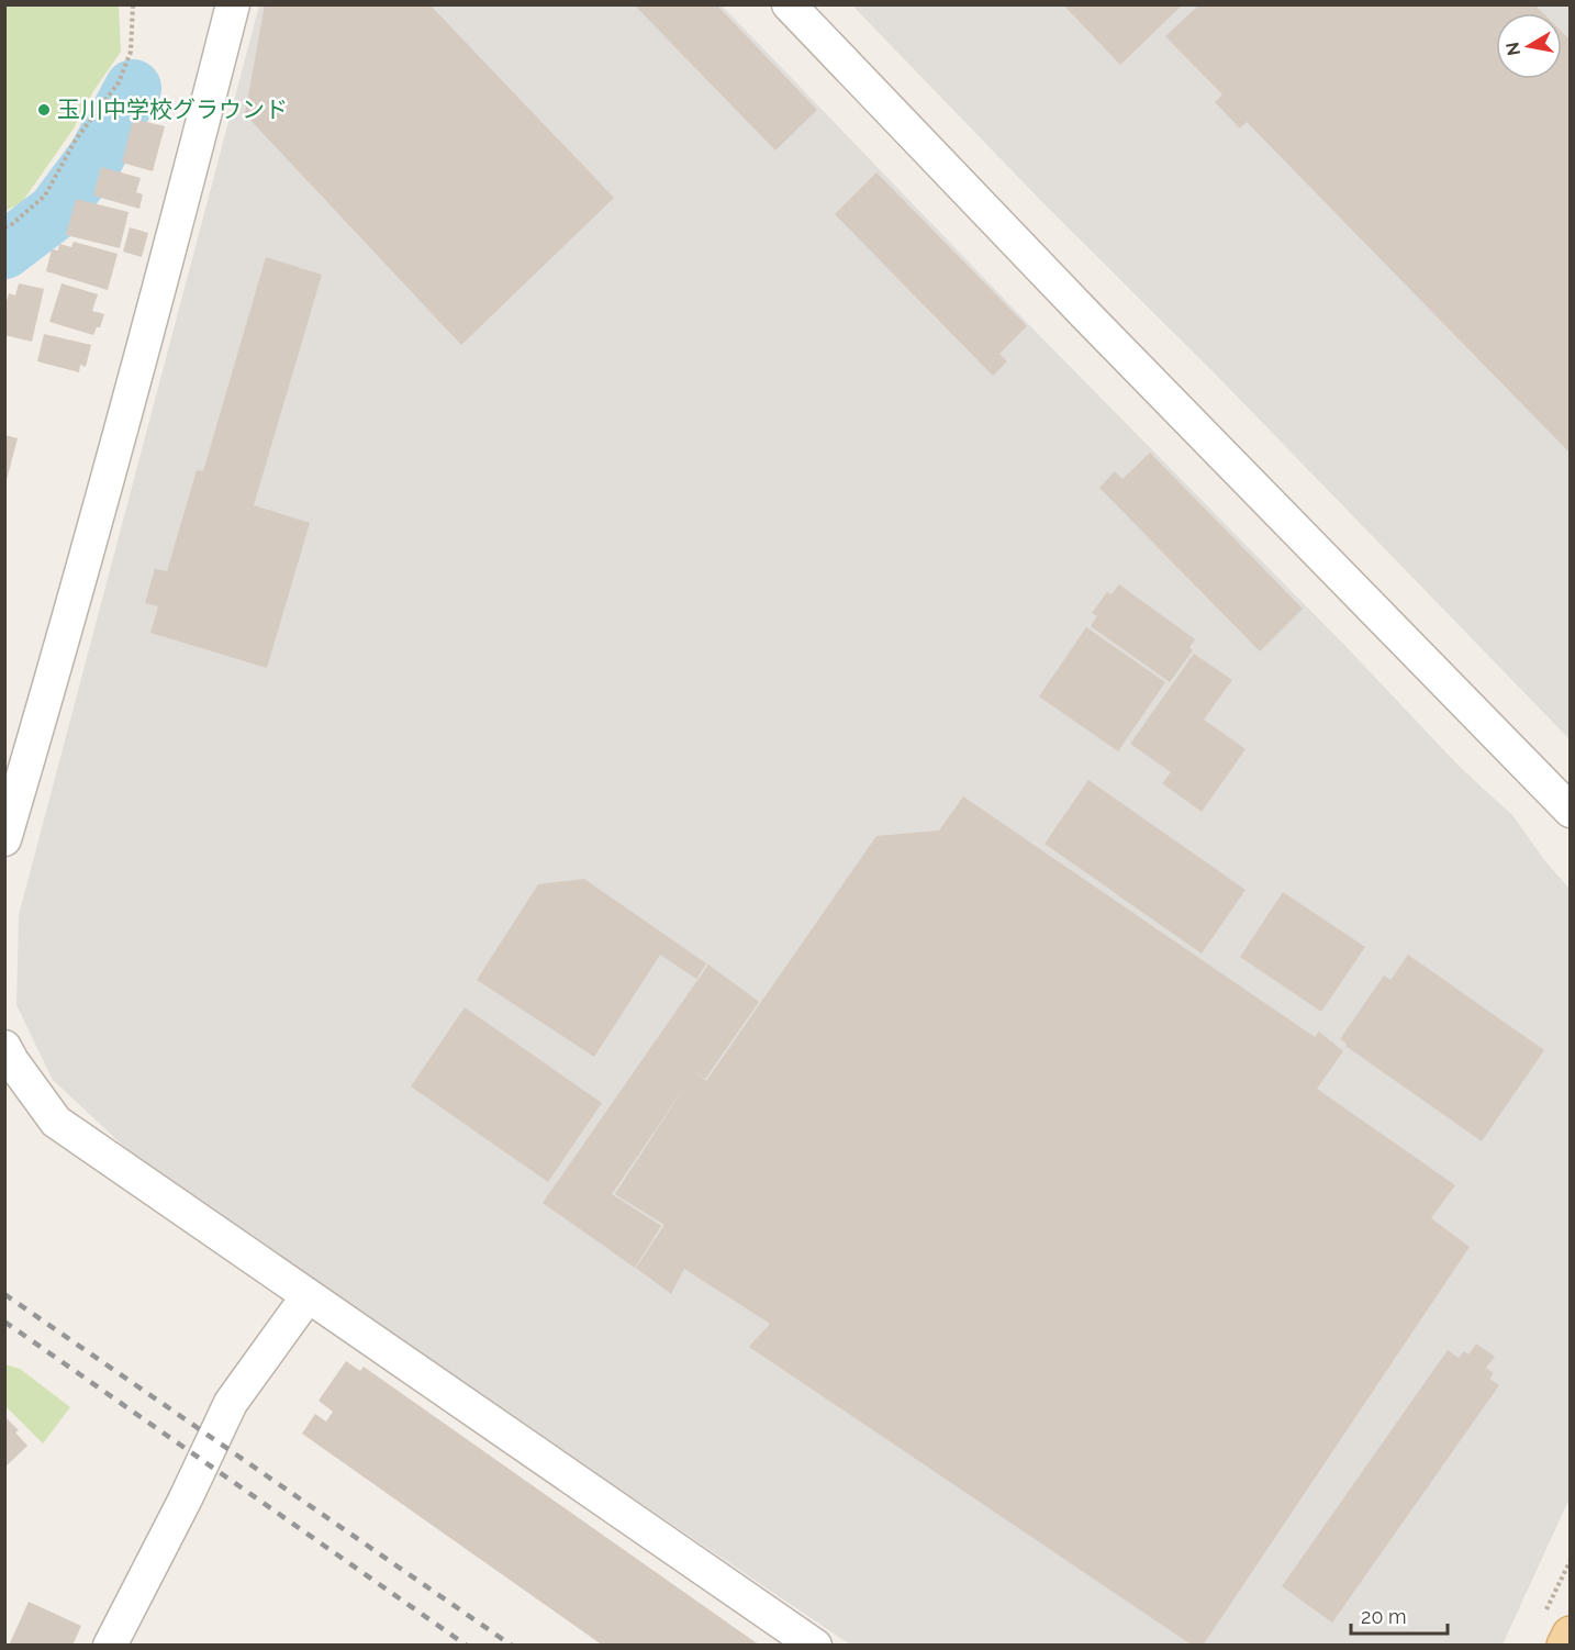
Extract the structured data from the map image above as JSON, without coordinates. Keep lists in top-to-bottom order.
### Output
{
  "places": ["玉川中学校グラウンド"],
  "scale_bar": "20 m",
  "north": "left"
}
